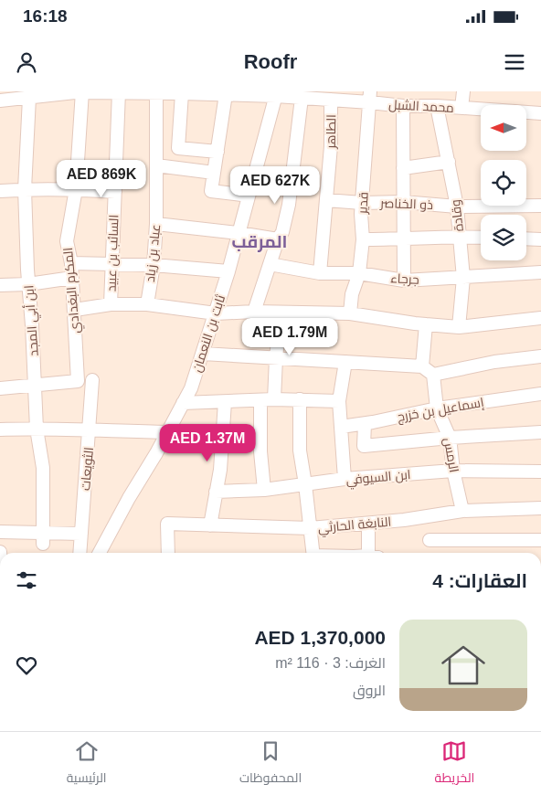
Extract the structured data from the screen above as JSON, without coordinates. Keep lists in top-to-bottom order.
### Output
{
  "streets": {
    "street": [
      "محمد الشبل",
      "الطاهر",
      "قدير",
      "ذو الخناصر",
      "وقادة",
      "السائب بن عبيد",
      "عباد بن زياد",
      "جرجاء",
      "المكرم البغدادي",
      "ابن أبي المجد",
      "ثابت بن النعمان",
      "إسماعيل بن خزرج",
      "الرمس",
      "الثويعات",
      "ابن السيوفي",
      "النابغة الحارثي"
    ]
  },
  "crossings": [
    ["محمد الشبل", "الطاهر"],
    ["محمد الشبل", "قدير"],
    ["محمد الشبل", "وقادة"],
    ["محمد الشبل", "السائب بن عبيد"],
    ["محمد الشبل", "عباد بن زياد"],
    ["محمد الشبل", "المكرم البغدادي"],
    ["محمد الشبل", "ابن أبي المجد"],
    ["محمد الشبل", "ثابت بن النعمان"],
    ["الطاهر", "ذو الخناصر"],
    ["الطاهر", "جرجاء"],
    ["قدير", "ذو الخناصر"],
    ["قدير", "جرجاء"],
    ["ذو الخناصر", "وقادة"],
    ["وقادة", "جرجاء"],
    ["المكرم البغدادي", "ابن أبي المجد"],
    ["إسماعيل بن خزرج", "الرمس"],
    ["الرمس", "ابن السيوفي"],
    ["الرمس", "النابغة الحارثي"]
  ],
  "districts": ["المرقب"],
  "north": "left",
  "page": {
    "status": "16:18",
    "header": "Roofr",
    "price": [
      "AED 869K",
      "AED 627K",
      "AED 1.79M",
      "AED 1.37M"
    ],
    "heading": "العقارات: 4",
    "list": [
      {
        "name": "AED 1,370,000",
        "note": "الغرف: 3 · 116 m² · الروق"
      }
    ],
    "tabs": ["الخريطة", "المحفوظات", "الرئيسية"]
  }
}
